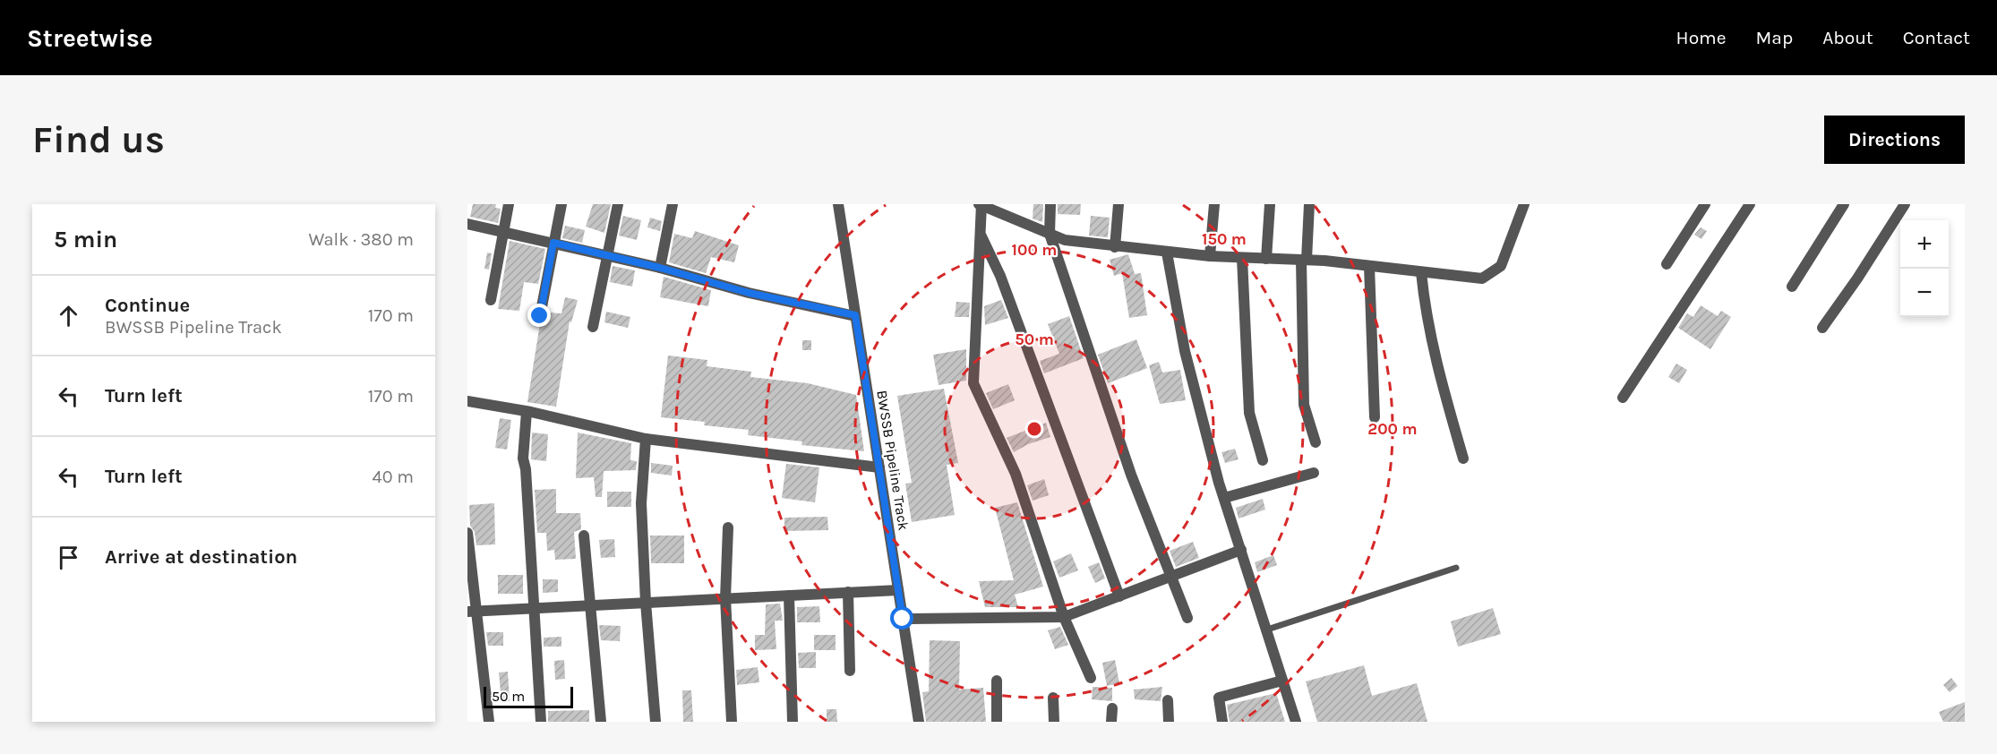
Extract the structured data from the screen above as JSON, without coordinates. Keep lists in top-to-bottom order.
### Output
{
  "streets": {
    "street": ["BWSSB Pipeline Track"]
  },
  "scale_bar": "50 m",
  "page": {
    "header": "Streetwise",
    "nav": [
      "Home",
      "Map",
      "About",
      "Contact"
    ],
    "buttons": "Directions",
    "title": "Find us",
    "heading": ["5 min", "Walk · 380 m"],
    "map_buttons": ["+", "−"],
    "list": [
      ["Continue", "BWSSB Pipeline Track", "170 m"],
      ["Turn left", "170 m"],
      ["Turn left", "40 m"],
      "Arrive at destination"
    ],
    "scale": "50 m"
  },
  "rings": [
    "150 m",
    "100 m",
    "50 m",
    "200 m"
  ]
}
